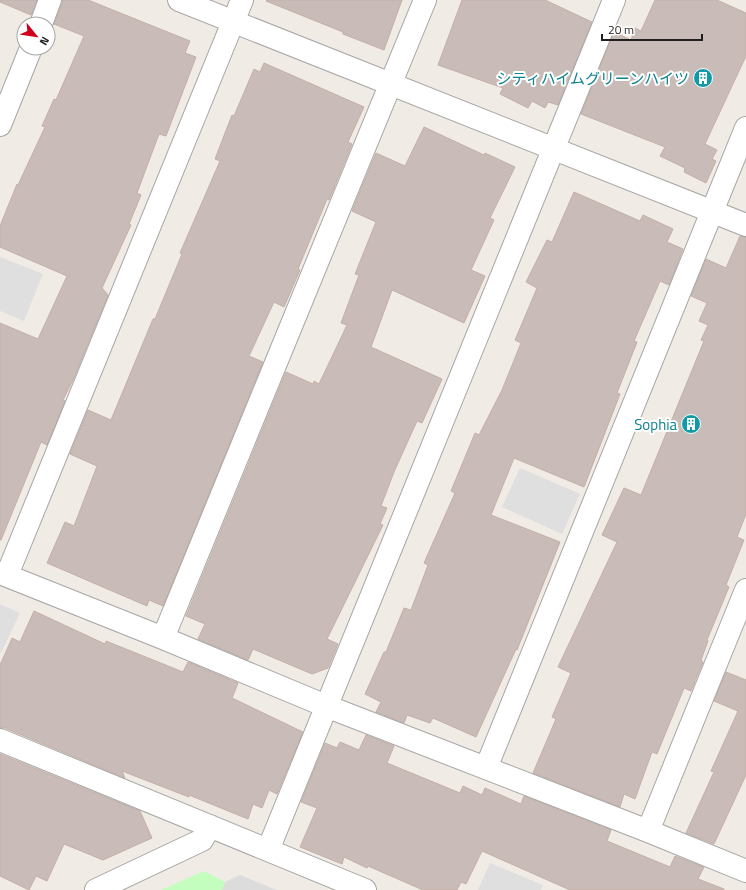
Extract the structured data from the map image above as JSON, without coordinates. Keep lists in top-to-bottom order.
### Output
{
  "places": {
    "building": ["シティハイムグリーンハイツ", "Sophia"]
  },
  "scale_bar": "20 m",
  "north": "bottom right"
}
